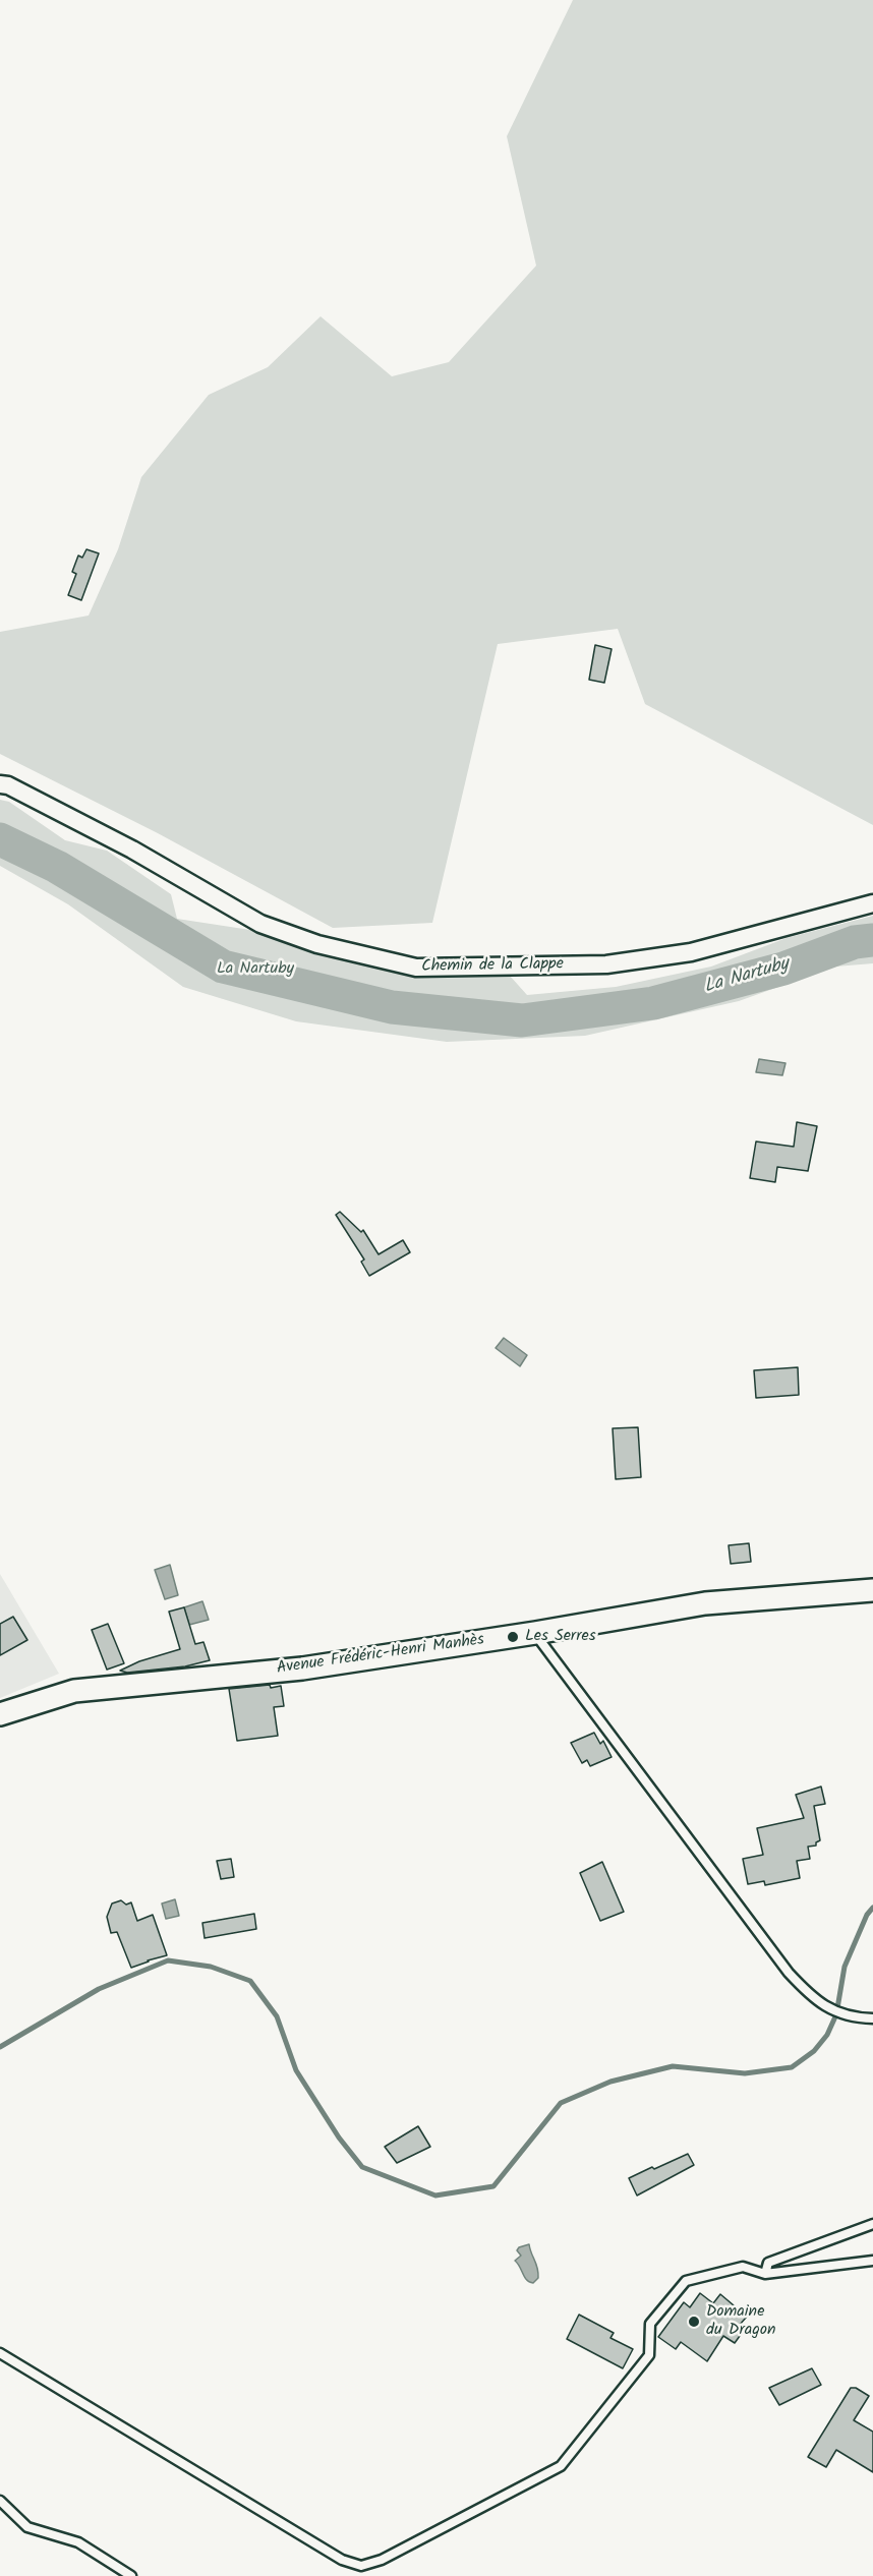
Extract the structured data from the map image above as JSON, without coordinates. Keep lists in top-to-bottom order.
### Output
{
  "streets": {
    "street": ["Chemin de la Clappe", "Avenue Frédéric-Henri Manhès"]
  },
  "water": ["La Nartuby"],
  "parks": ["La Nartuby"],
  "places": ["Les Serres", "Domaine du Dragon"]
}
